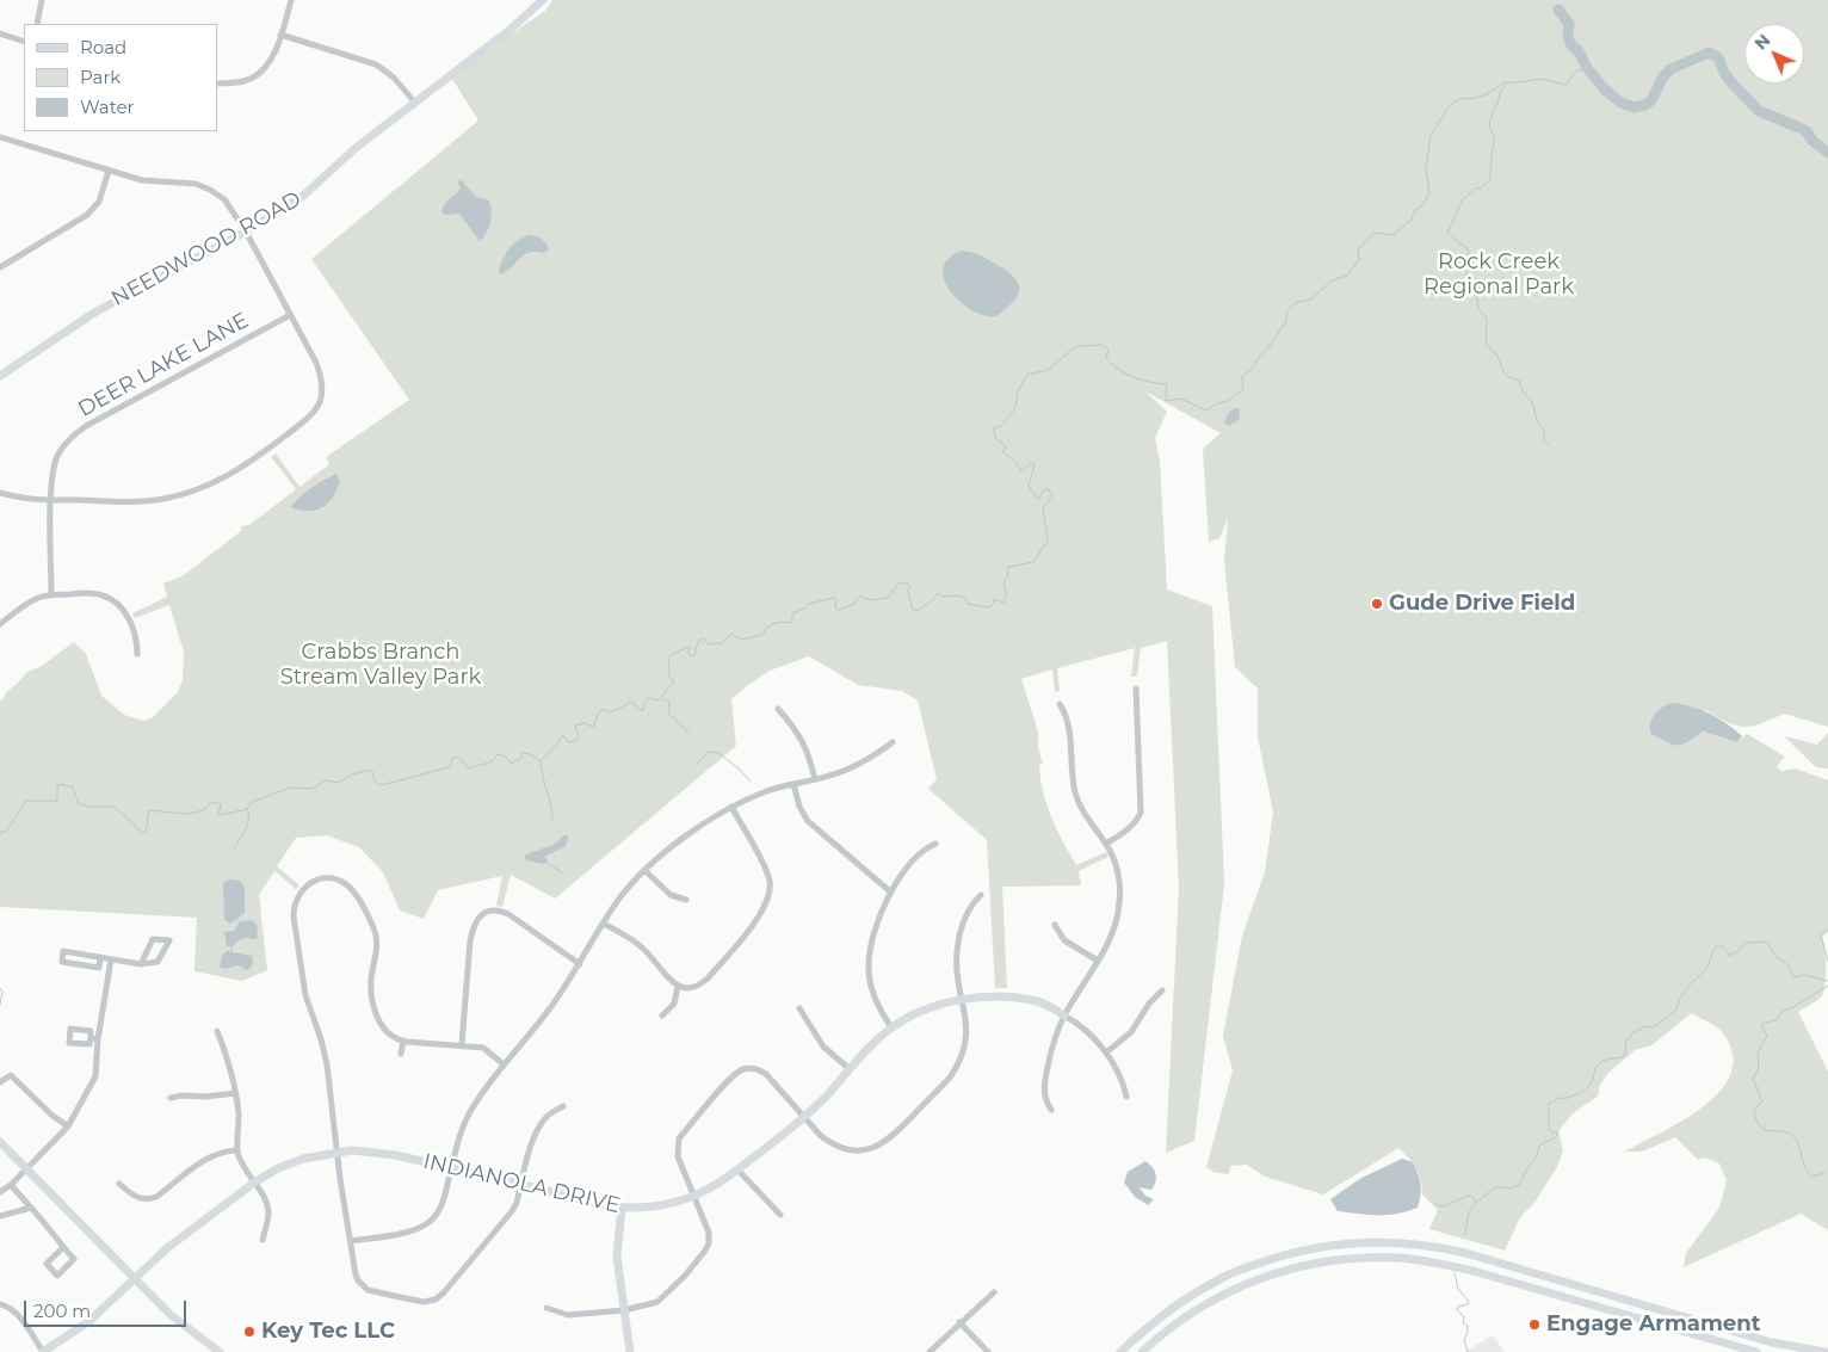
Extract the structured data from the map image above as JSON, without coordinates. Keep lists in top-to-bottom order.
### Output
{
  "streets": {
    "street": ["NEEDWOOD ROAD", "DEER LAKE LANE", "INDIANOLA DRIVE"]
  },
  "parks": ["Rock Creek Regional Park", "Crabbs Branch Stream Valley Park"],
  "places": ["Gude Drive Field", "Engage Armament", "Key Tec LLC"],
  "legend": ["Road", "Park", "Water"],
  "scale_bar": "200 m",
  "north": "top left"
}
